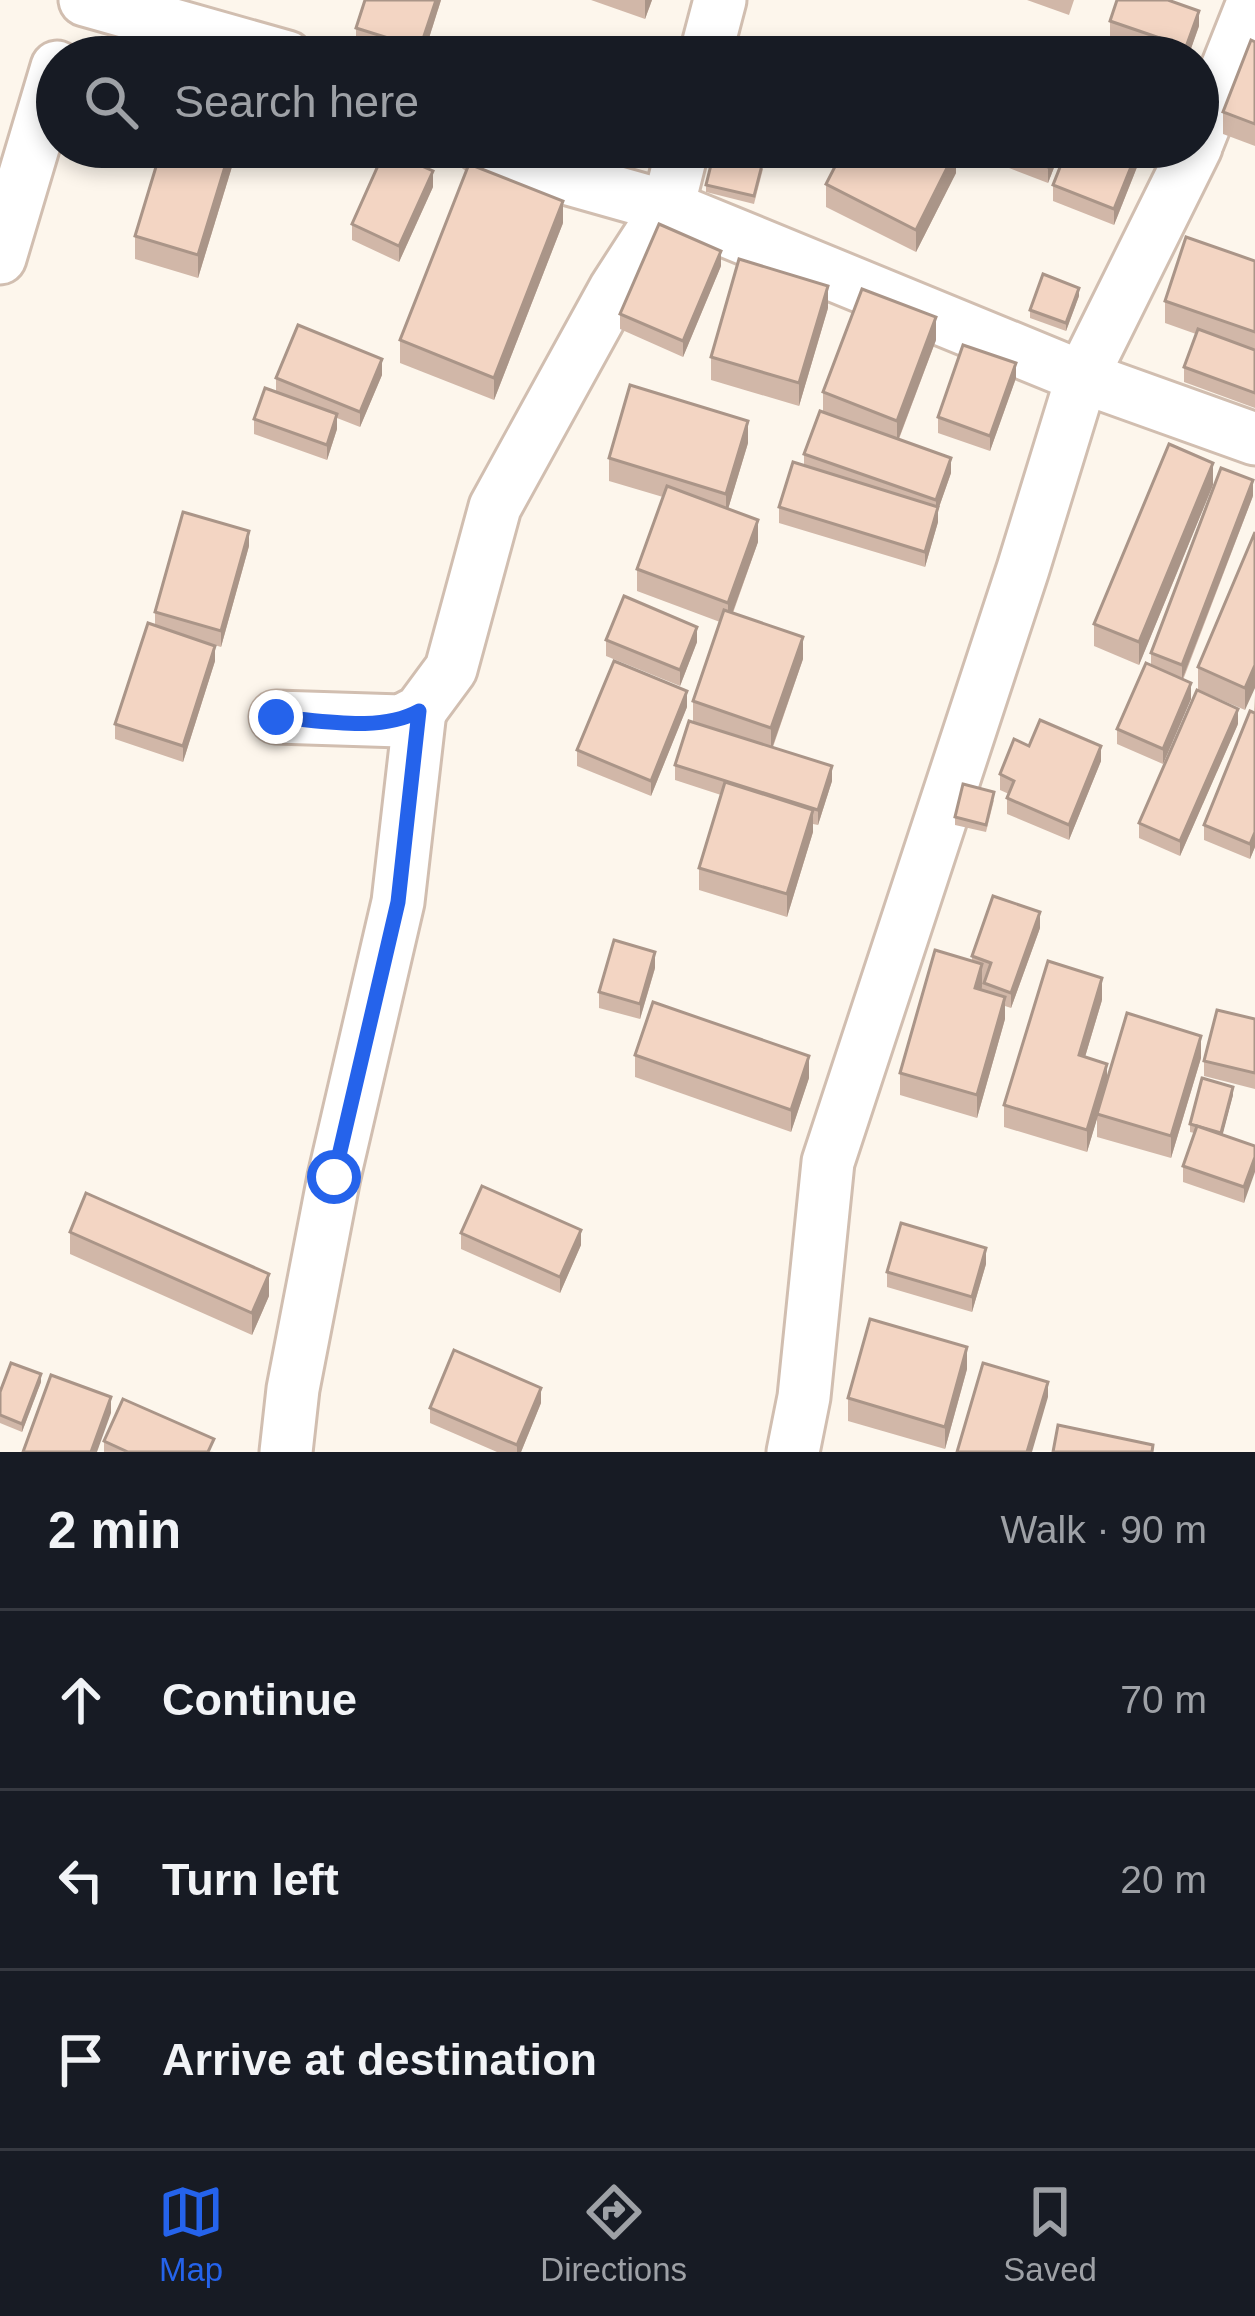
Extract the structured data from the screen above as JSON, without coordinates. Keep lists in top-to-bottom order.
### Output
{
  "page": {
    "search": "Search here",
    "heading": ["2 min", "Walk · 90 m"],
    "list": [
      ["Continue", "70 m"],
      ["Turn left", "20 m"],
      "Arrive at destination"
    ],
    "nav": ["Map", "Directions", "Saved"]
  }
}
